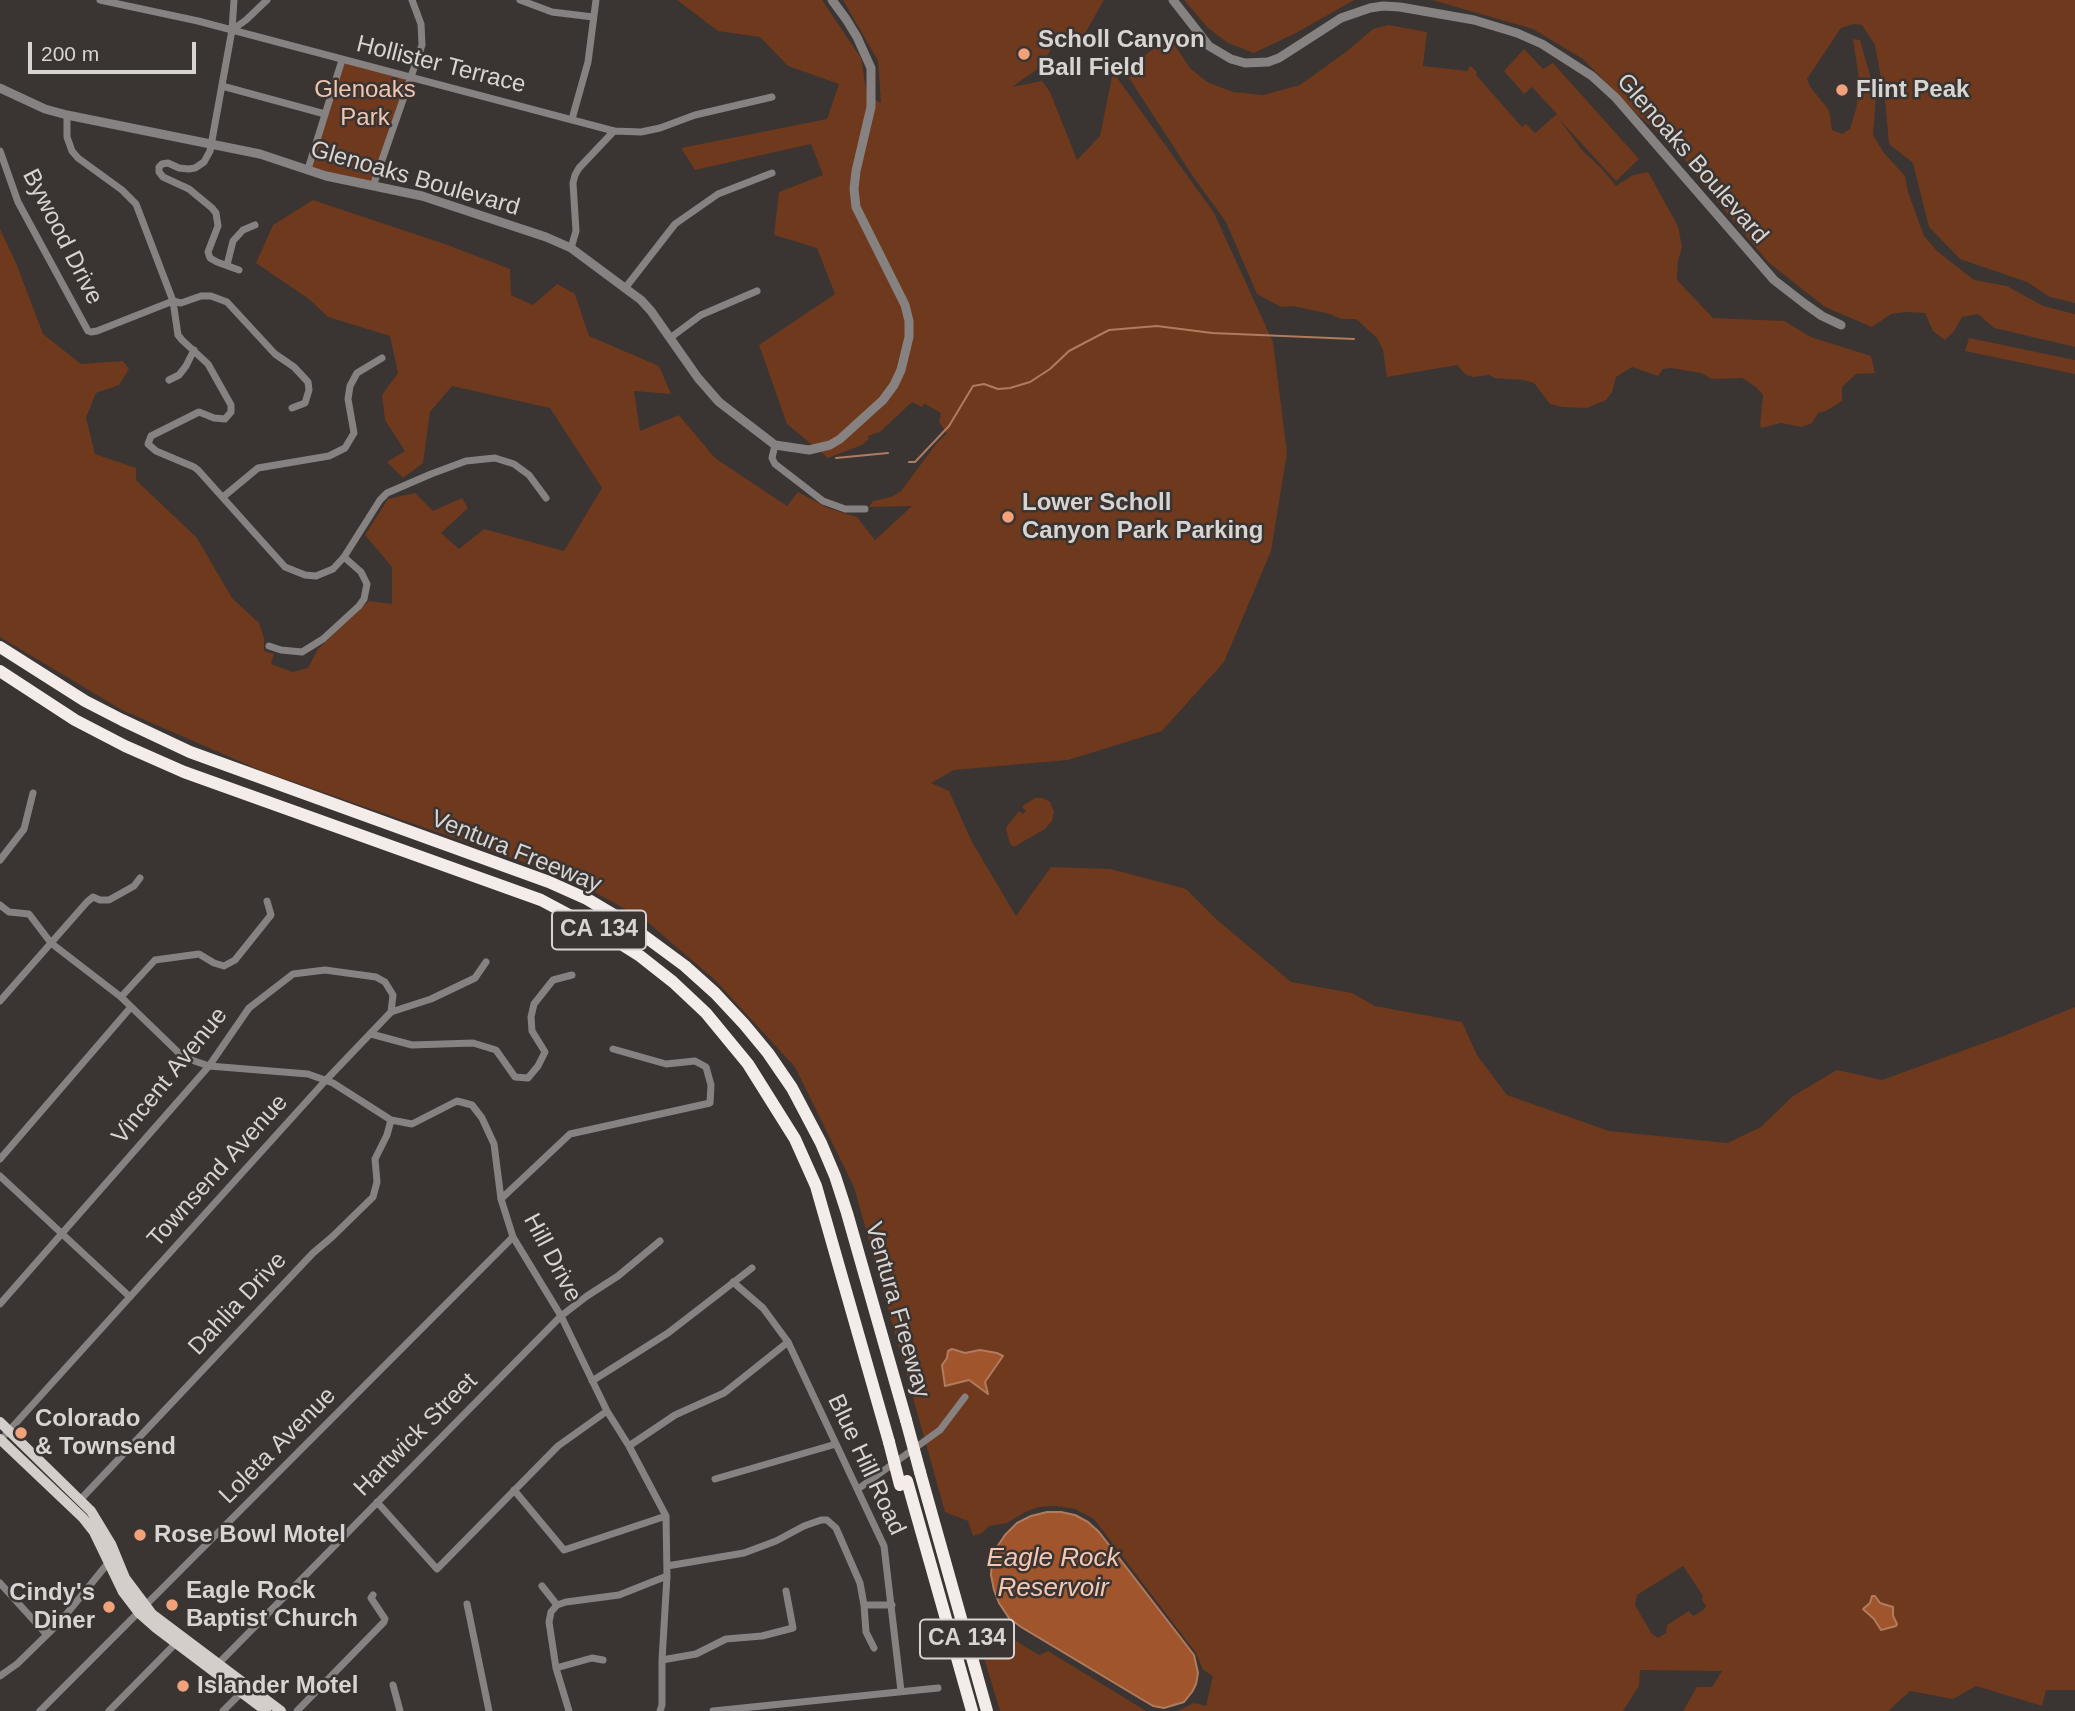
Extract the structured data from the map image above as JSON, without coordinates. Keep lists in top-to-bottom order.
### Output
{
  "streets": {
    "highway": ["Ventura Freeway", "CA 134"],
    "street": [
      "Hollister Terrace",
      "Glenoaks Boulevard",
      "Bywood Drive",
      "Vincent Avenue",
      "Townsend Avenue",
      "Hill Drive",
      "Dahlia Drive",
      "Hartwick Street",
      "Loleta Avenue",
      "Blue Hill Road"
    ]
  },
  "crossings": [
    ["Vincent Avenue", "Townsend Avenue"],
    ["Hill Drive", "Dahlia Drive"],
    ["Hill Drive", "Hartwick Street"],
    ["Hill Drive", "Loleta Avenue"]
  ],
  "water": ["Eagle Rock Reservoir"],
  "parks": ["Glenoaks Park"],
  "places": [
    "Scholl Canyon Ball Field",
    "Flint Peak",
    "Lower Scholl Canyon Park Parking",
    "Colorado & Townsend",
    "Rose Bowl Motel",
    "Eagle Rock Baptist Church",
    "Cindy's Diner",
    "Islander Motel"
  ],
  "scale_bar": "200 m"
}
